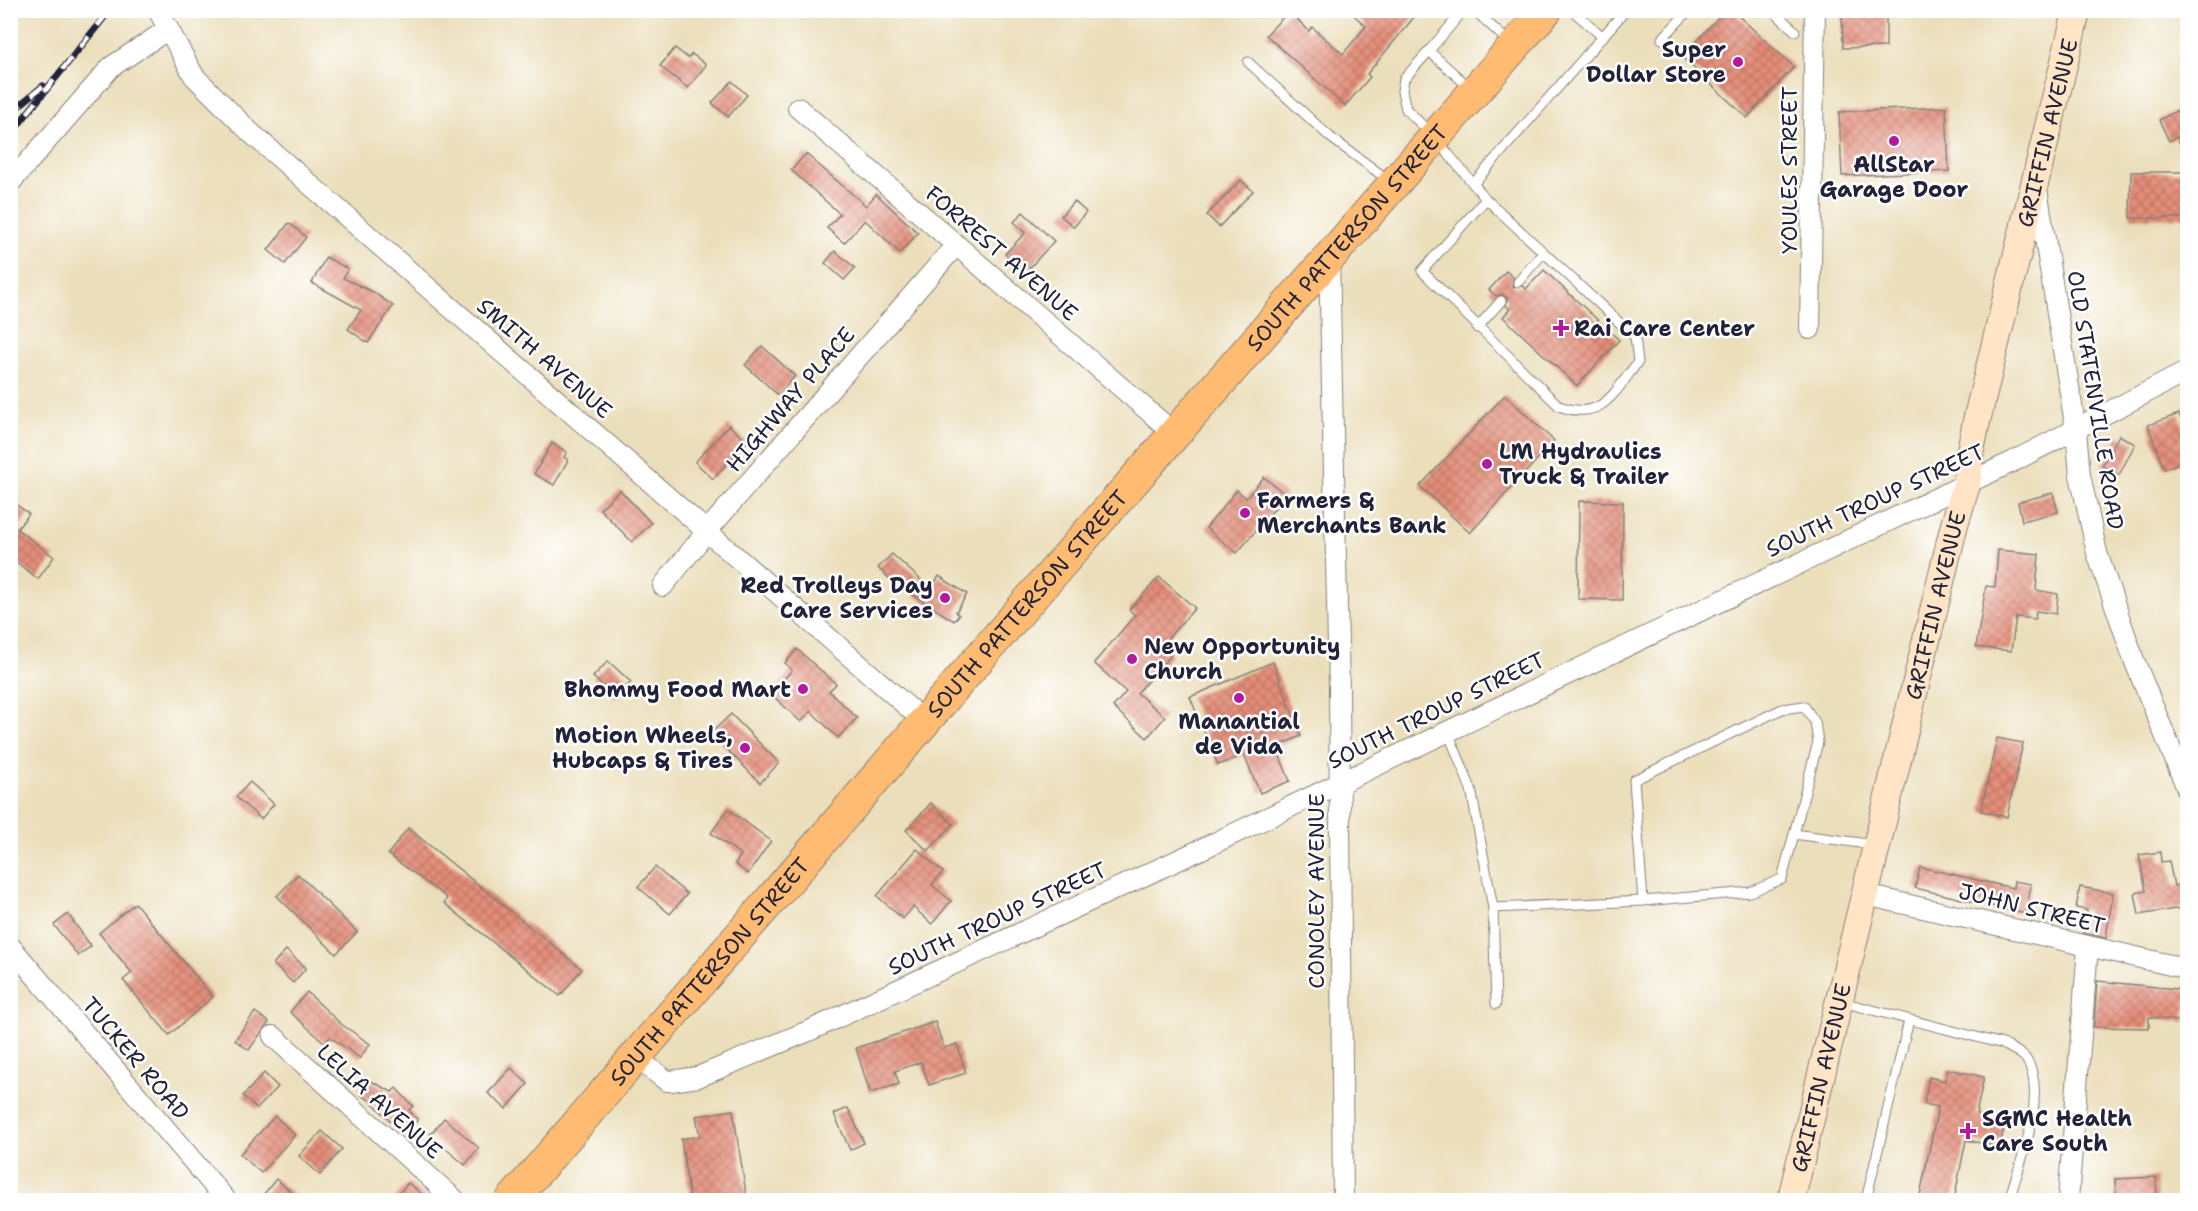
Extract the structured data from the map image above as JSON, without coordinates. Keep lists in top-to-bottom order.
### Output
{
  "streets": {
    "main road": ["GRIFFIN AVENUE", "SOUTH PATTERSON STREET"],
    "street": [
      "YOULES STREET",
      "FORREST AVENUE",
      "SMITH AVENUE",
      "HIGHWAY PLACE",
      "OLD STATENVILLE ROAD",
      "SOUTH TROUP STREET",
      "CONOLEY AVENUE",
      "JOHN STREET",
      "TUCKER ROAD",
      "LELIA AVENUE"
    ]
  },
  "crossings": [
    ["GRIFFIN AVENUE", "OLD STATENVILLE ROAD"],
    ["GRIFFIN AVENUE", "SOUTH TROUP STREET"],
    ["GRIFFIN AVENUE", "JOHN STREET"],
    ["SOUTH PATTERSON STREET", "FORREST AVENUE"],
    ["SOUTH PATTERSON STREET", "SMITH AVENUE"],
    ["SOUTH PATTERSON STREET", "SOUTH TROUP STREET"],
    ["SOUTH PATTERSON STREET", "CONOLEY AVENUE"],
    ["FORREST AVENUE", "HIGHWAY PLACE"],
    ["SMITH AVENUE", "HIGHWAY PLACE"],
    ["OLD STATENVILLE ROAD", "SOUTH TROUP STREET"],
    ["SOUTH TROUP STREET", "CONOLEY AVENUE"]
  ],
  "places": {
    "other": [
      "Super Dollar Store",
      "AllStar Garage Door",
      "LM Hydraulics Truck & Trailer",
      "Farmers & Merchants Bank",
      "Red Trolleys Day Care Services",
      "New Opportunity Church",
      "Bhommy Food Mart",
      "Manantial de Vida",
      "Motion Wheels, Hubcaps & Tires"
    ],
    "health": ["Rai Care Center", "SGMC Health Care South"]
  }
}
